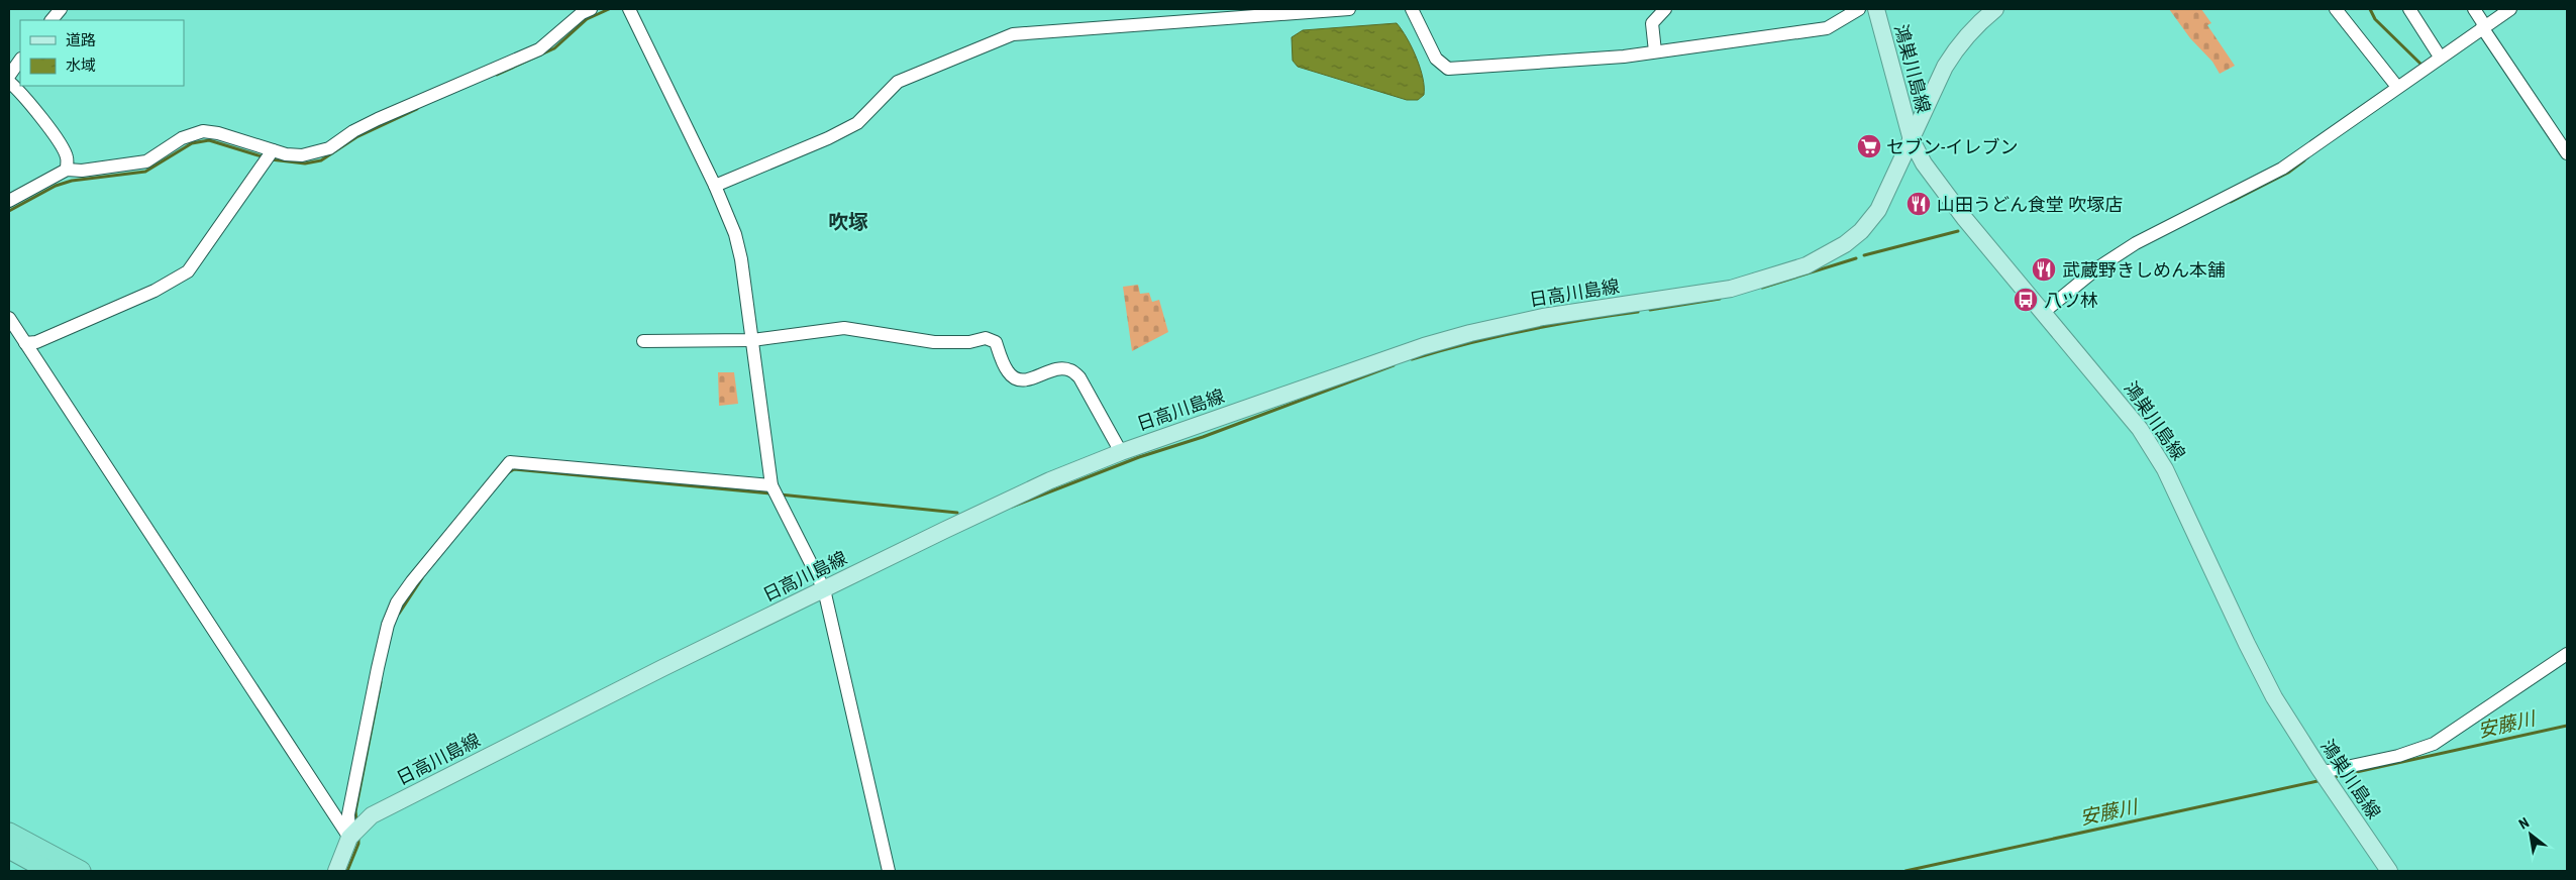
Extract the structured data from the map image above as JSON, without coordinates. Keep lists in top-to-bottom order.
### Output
{
  "streets": {
    "main road": ["鴻巣川島線", "日高川島線"]
  },
  "crossings": [
    ["鴻巣川島線", "日高川島線"]
  ],
  "districts": ["吹塚"],
  "water": ["安藤川"],
  "places": {
    "supermarket": ["セブン-イレブン"],
    "restaurant": ["山田うどん食堂 吹塚店", "武蔵野きしめん本舗"],
    "bus stop": ["八ツ林"]
  },
  "legend": ["道路", "水域"],
  "north": "top left"
}
